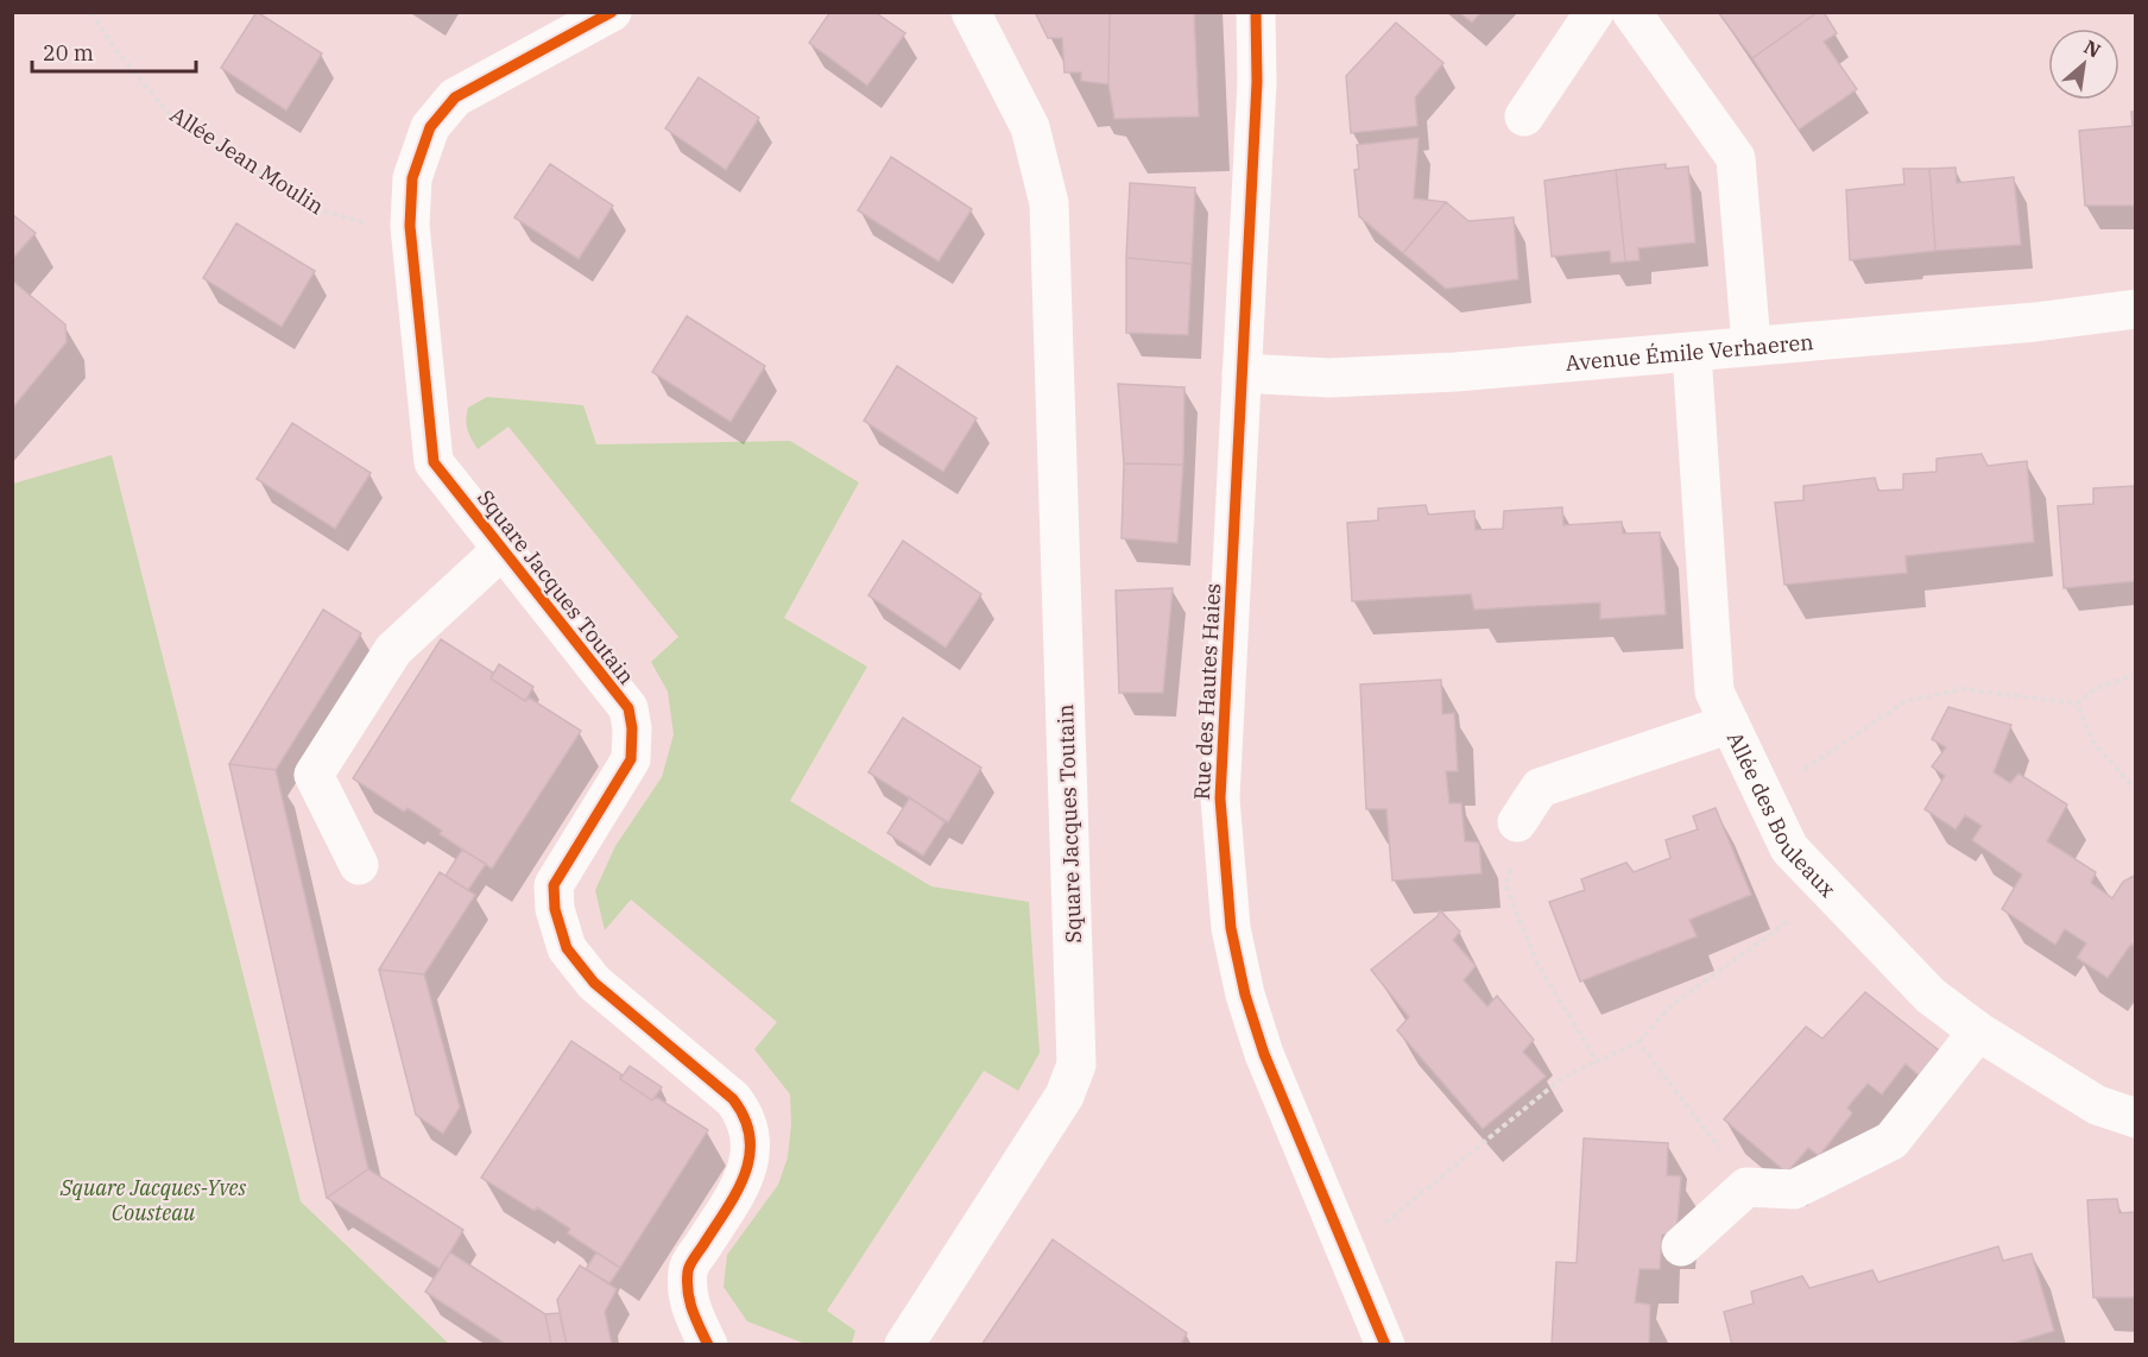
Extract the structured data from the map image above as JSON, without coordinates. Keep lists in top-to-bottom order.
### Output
{
  "streets": {
    "street": [
      "Avenue Émile Verhaeren",
      "Square Jacques Toutain",
      "Rue des Hautes Haies",
      "Allée des Bouleaux"
    ],
    "path": ["Allée Jean Moulin"]
  },
  "crossings": [
    ["Avenue Émile Verhaeren", "Rue des Hautes Haies"],
    ["Avenue Émile Verhaeren", "Allée des Bouleaux"]
  ],
  "parks": ["Square Jacques-Yves Cousteau"],
  "scale_bar": "20 m",
  "north": "top right"
}
